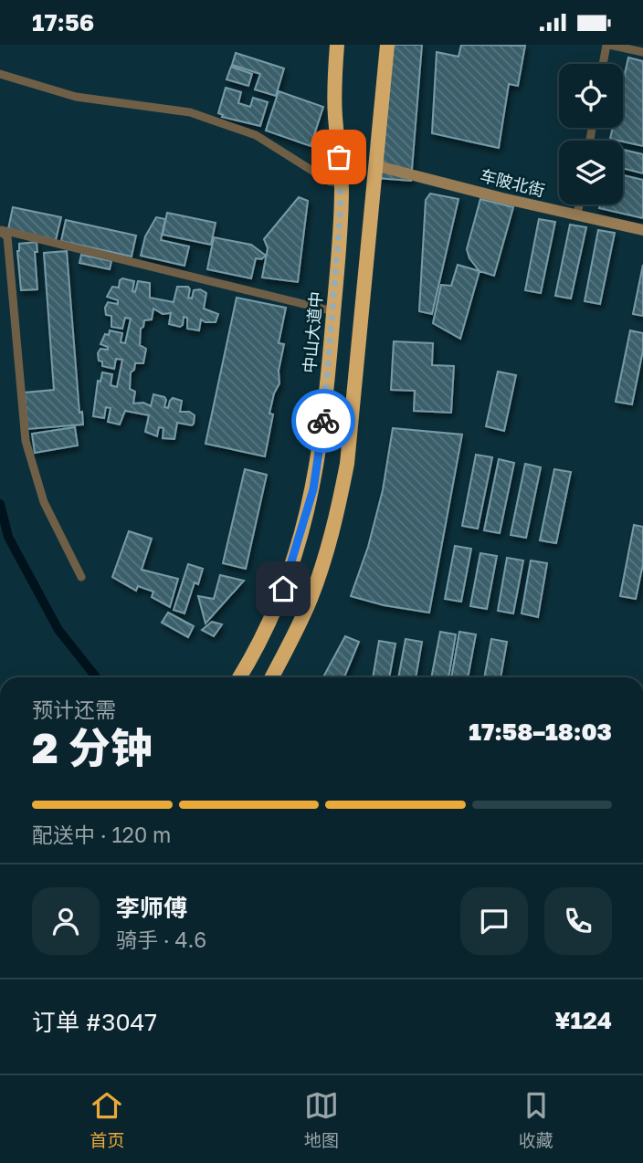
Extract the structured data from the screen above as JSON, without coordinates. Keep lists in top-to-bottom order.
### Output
{
  "streets": {
    "highway": ["中山大道中"],
    "street": ["车陂北街"]
  },
  "page": {
    "status": "17:56",
    "heading": ["2 分钟", "预计还需", "17:58–18:03"],
    "panel": [
      "李师傅",
      "骑手 · 4.6",
      "订单 #3047",
      "¥124"
    ],
    "bar": "配送中 · 120 m",
    "tabs": ["首页", "地图", "收藏"]
  }
}
